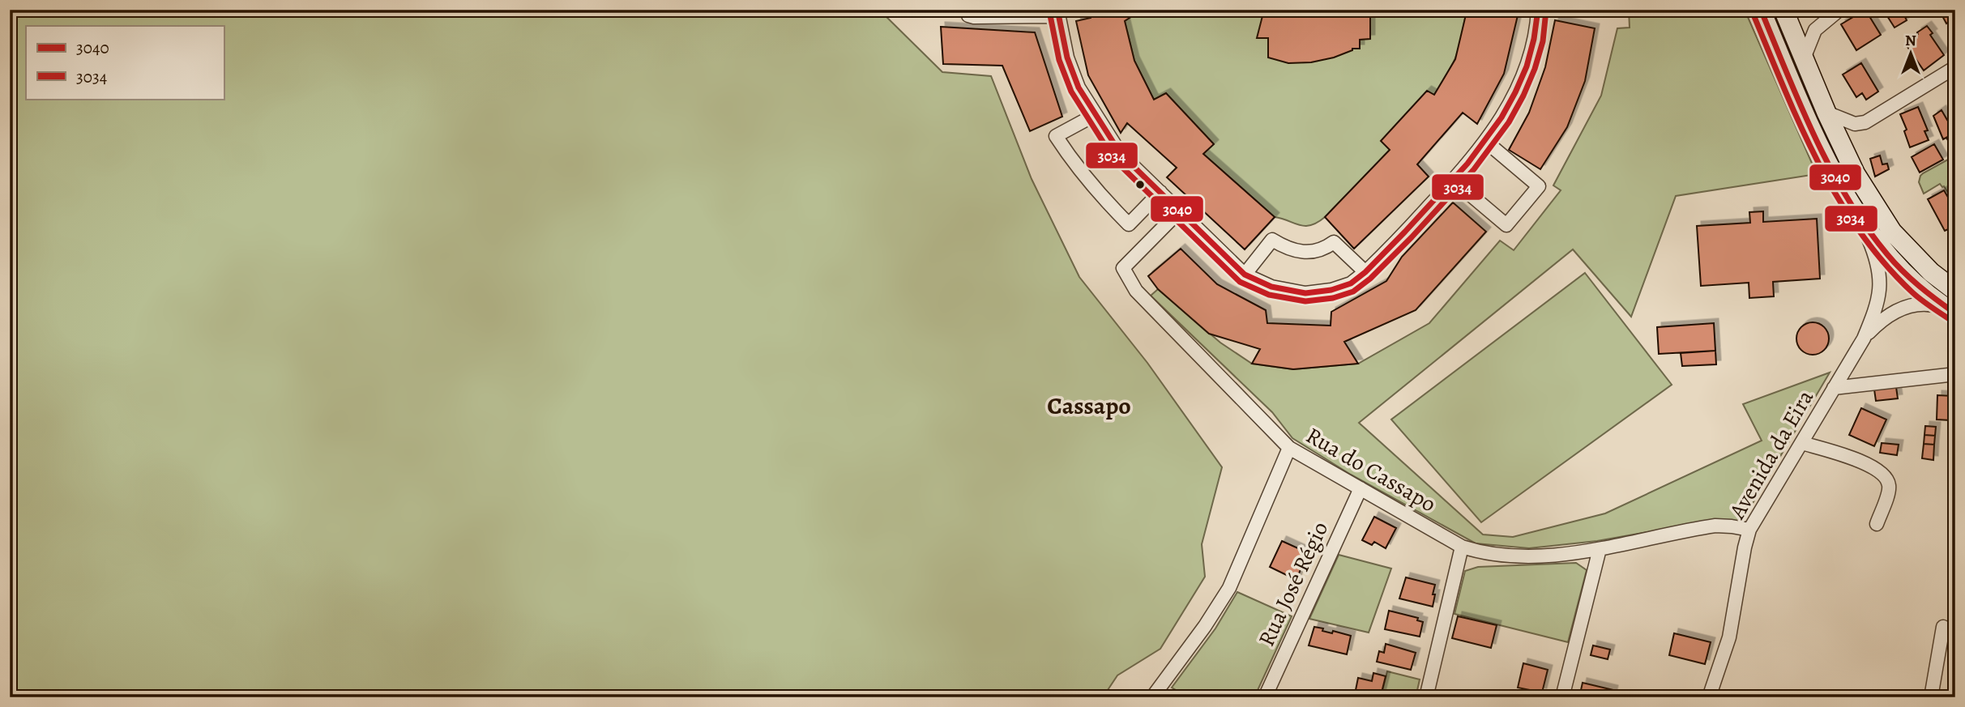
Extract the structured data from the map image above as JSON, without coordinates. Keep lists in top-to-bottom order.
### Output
{
  "streets": {
    "street": ["Avenida da Eira", "Rua do Cassapo", "Rua José Régio"]
  },
  "crossings": [
    ["Avenida da Eira", "Rua do Cassapo"],
    ["Rua do Cassapo", "Rua José Régio"]
  ],
  "districts": ["Cassapo"],
  "lines": ["transit line 3040", "transit line 3034"],
  "legend": ["3040", "3034"],
  "north": "top"
}
